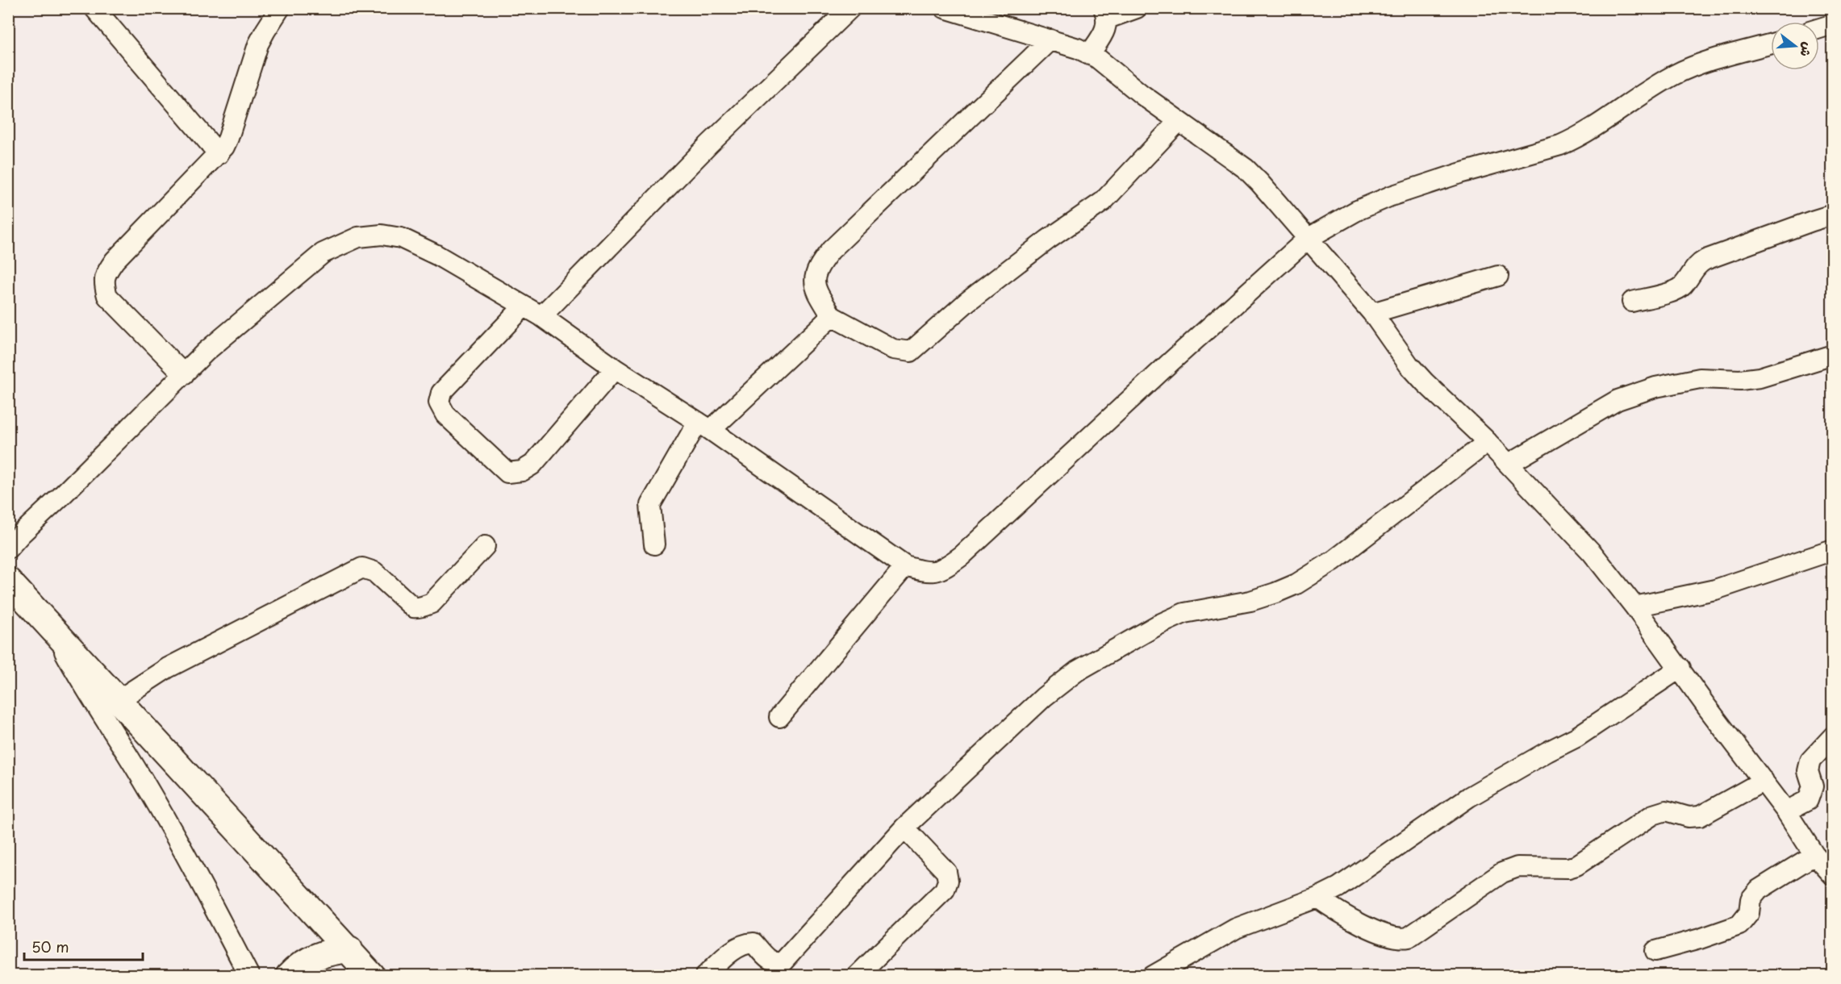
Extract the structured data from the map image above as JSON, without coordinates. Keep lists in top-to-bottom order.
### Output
{
  "scale_bar": "50 m",
  "north": "right"
}
